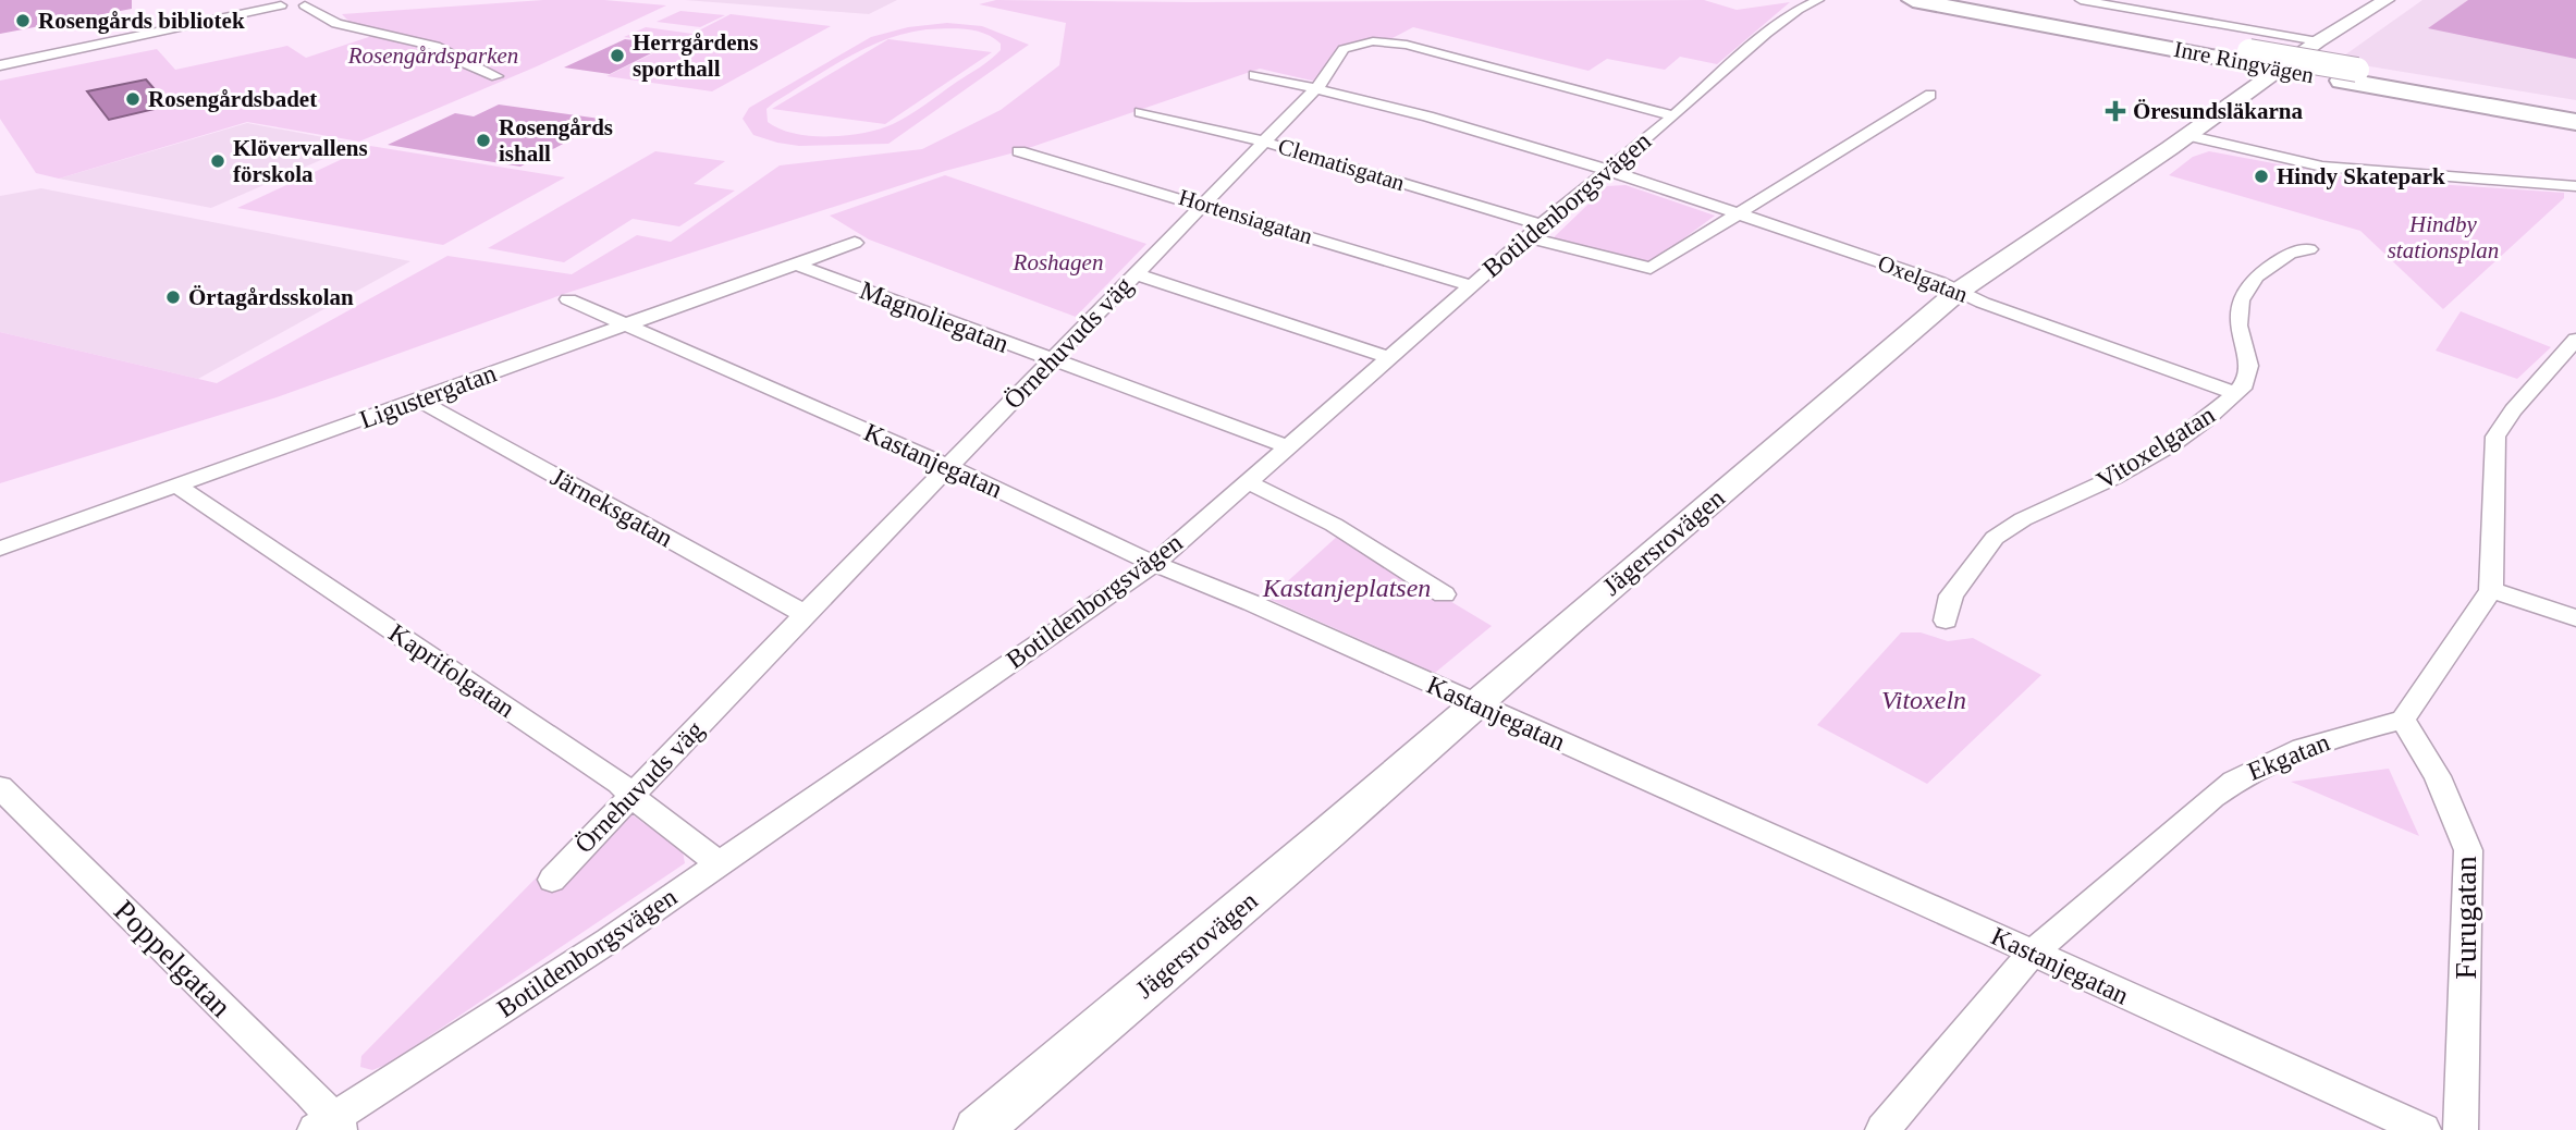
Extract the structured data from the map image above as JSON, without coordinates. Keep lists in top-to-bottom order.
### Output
{
  "streets": {
    "highway": ["Inre Ringvägen"],
    "street": [
      "Clematisgatan",
      "Botildenborgsvägen",
      "Hortensiagatan",
      "Oxelgatan",
      "Magnoliegatan",
      "Örnehuvuds väg",
      "Ligustergatan",
      "Vitoxelgatan",
      "Kastanjegatan",
      "Järneksgatan",
      "Jägersrovägen",
      "Kaprifolgatan",
      "Ekgatan",
      "Furugatan",
      "Poppelgatan"
    ]
  },
  "crossings": [
    ["Clematisgatan", "Botildenborgsvägen"],
    ["Clematisgatan", "Oxelgatan"],
    ["Clematisgatan", "Örnehuvuds väg"],
    ["Botildenborgsvägen", "Hortensiagatan"],
    ["Botildenborgsvägen", "Oxelgatan"],
    ["Botildenborgsvägen", "Magnoliegatan"],
    ["Botildenborgsvägen", "Örnehuvuds väg"],
    ["Botildenborgsvägen", "Kastanjegatan"],
    ["Botildenborgsvägen", "Kaprifolgatan"],
    ["Botildenborgsvägen", "Poppelgatan"],
    ["Hortensiagatan", "Örnehuvuds väg"],
    ["Oxelgatan", "Örnehuvuds väg"],
    ["Oxelgatan", "Vitoxelgatan"],
    ["Oxelgatan", "Jägersrovägen"],
    ["Magnoliegatan", "Örnehuvuds väg"],
    ["Magnoliegatan", "Ligustergatan"],
    ["Örnehuvuds väg", "Kastanjegatan"],
    ["Örnehuvuds väg", "Järneksgatan"],
    ["Örnehuvuds väg", "Kaprifolgatan"],
    ["Ligustergatan", "Kastanjegatan"],
    ["Ligustergatan", "Järneksgatan"],
    ["Ligustergatan", "Kaprifolgatan"],
    ["Kastanjegatan", "Jägersrovägen"],
    ["Kastanjegatan", "Ekgatan"],
    ["Ekgatan", "Furugatan"]
  ],
  "parks": [
    "Rosengårdsparken",
    "Hindby stationsplan",
    "Roshagen",
    "Kastanjeplatsen",
    "Vitoxeln"
  ],
  "places": {
    "other": [
      "Rosengårds bibliotek",
      "Herrgårdens sporthall",
      "Rosengårdsbadet",
      "Rosengårds ishall",
      "Klövervallens förskola",
      "Hindy Skatepark",
      "Örtagårdsskolan"
    ],
    "health": ["Öresundsläkarna"]
  }
}
